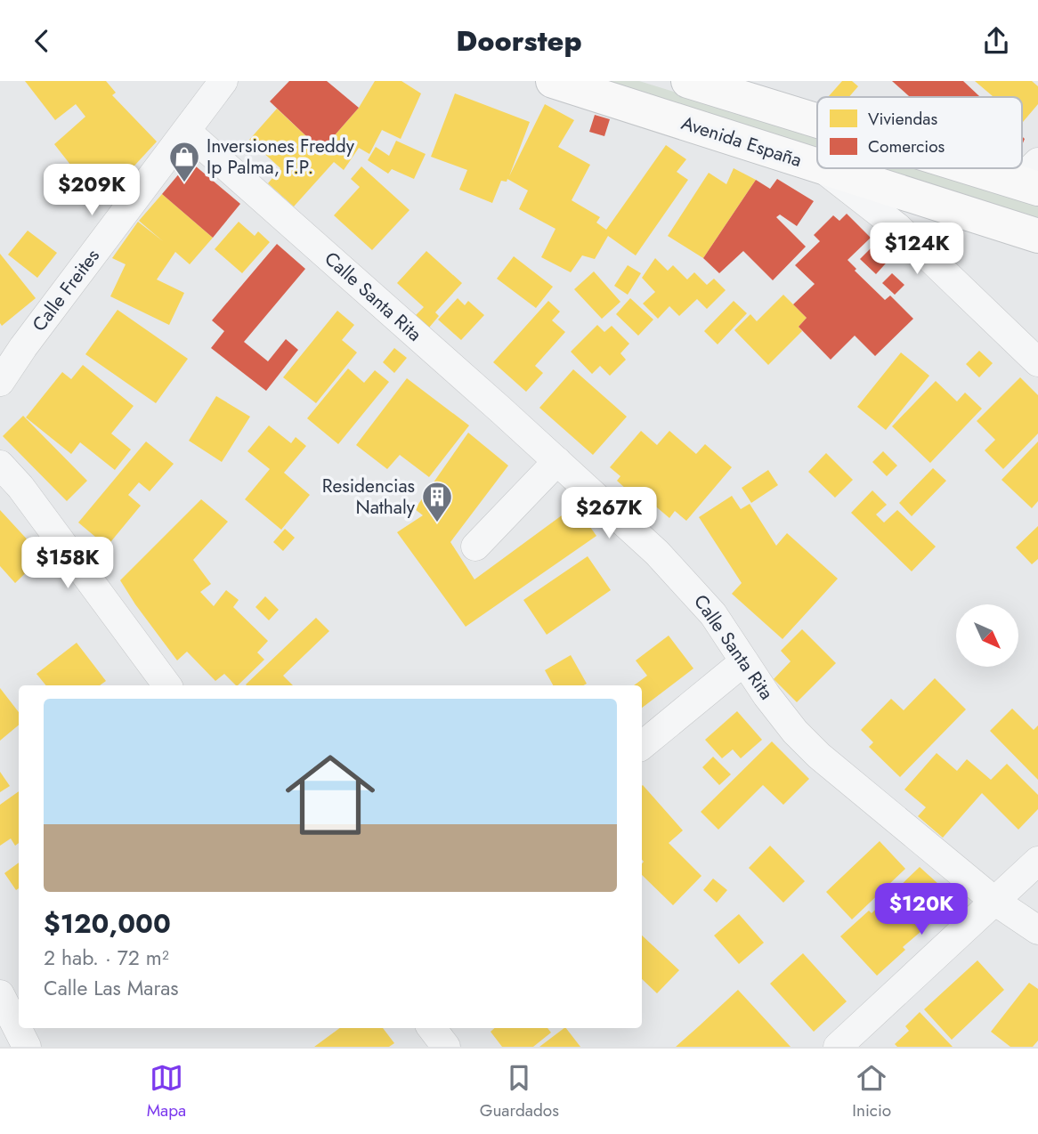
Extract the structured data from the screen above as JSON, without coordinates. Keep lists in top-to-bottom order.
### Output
{
  "streets": {
    "main road": ["Avenida España"],
    "street": ["Calle Freites", "Calle Santa Rita"]
  },
  "crossings": [
    ["Calle Freites", "Calle Santa Rita"]
  ],
  "places": {
    "shop": ["Inversiones Freddy Ip Palma, F.P."],
    "building": ["Residencias Nathaly"]
  },
  "legend": ["Viviendas", "Comercios"],
  "north": "bottom right",
  "page": {
    "header": "Doorstep",
    "price": [
      "$209K",
      "$124K",
      "$267K",
      "$158K",
      "$120K"
    ],
    "list": [
      {
        "name": "$120,000",
        "note": "2 hab. · 72 m² · Calle Las Maras"
      }
    ],
    "tabs": ["Mapa", "Guardados", "Inicio"]
  }
}
